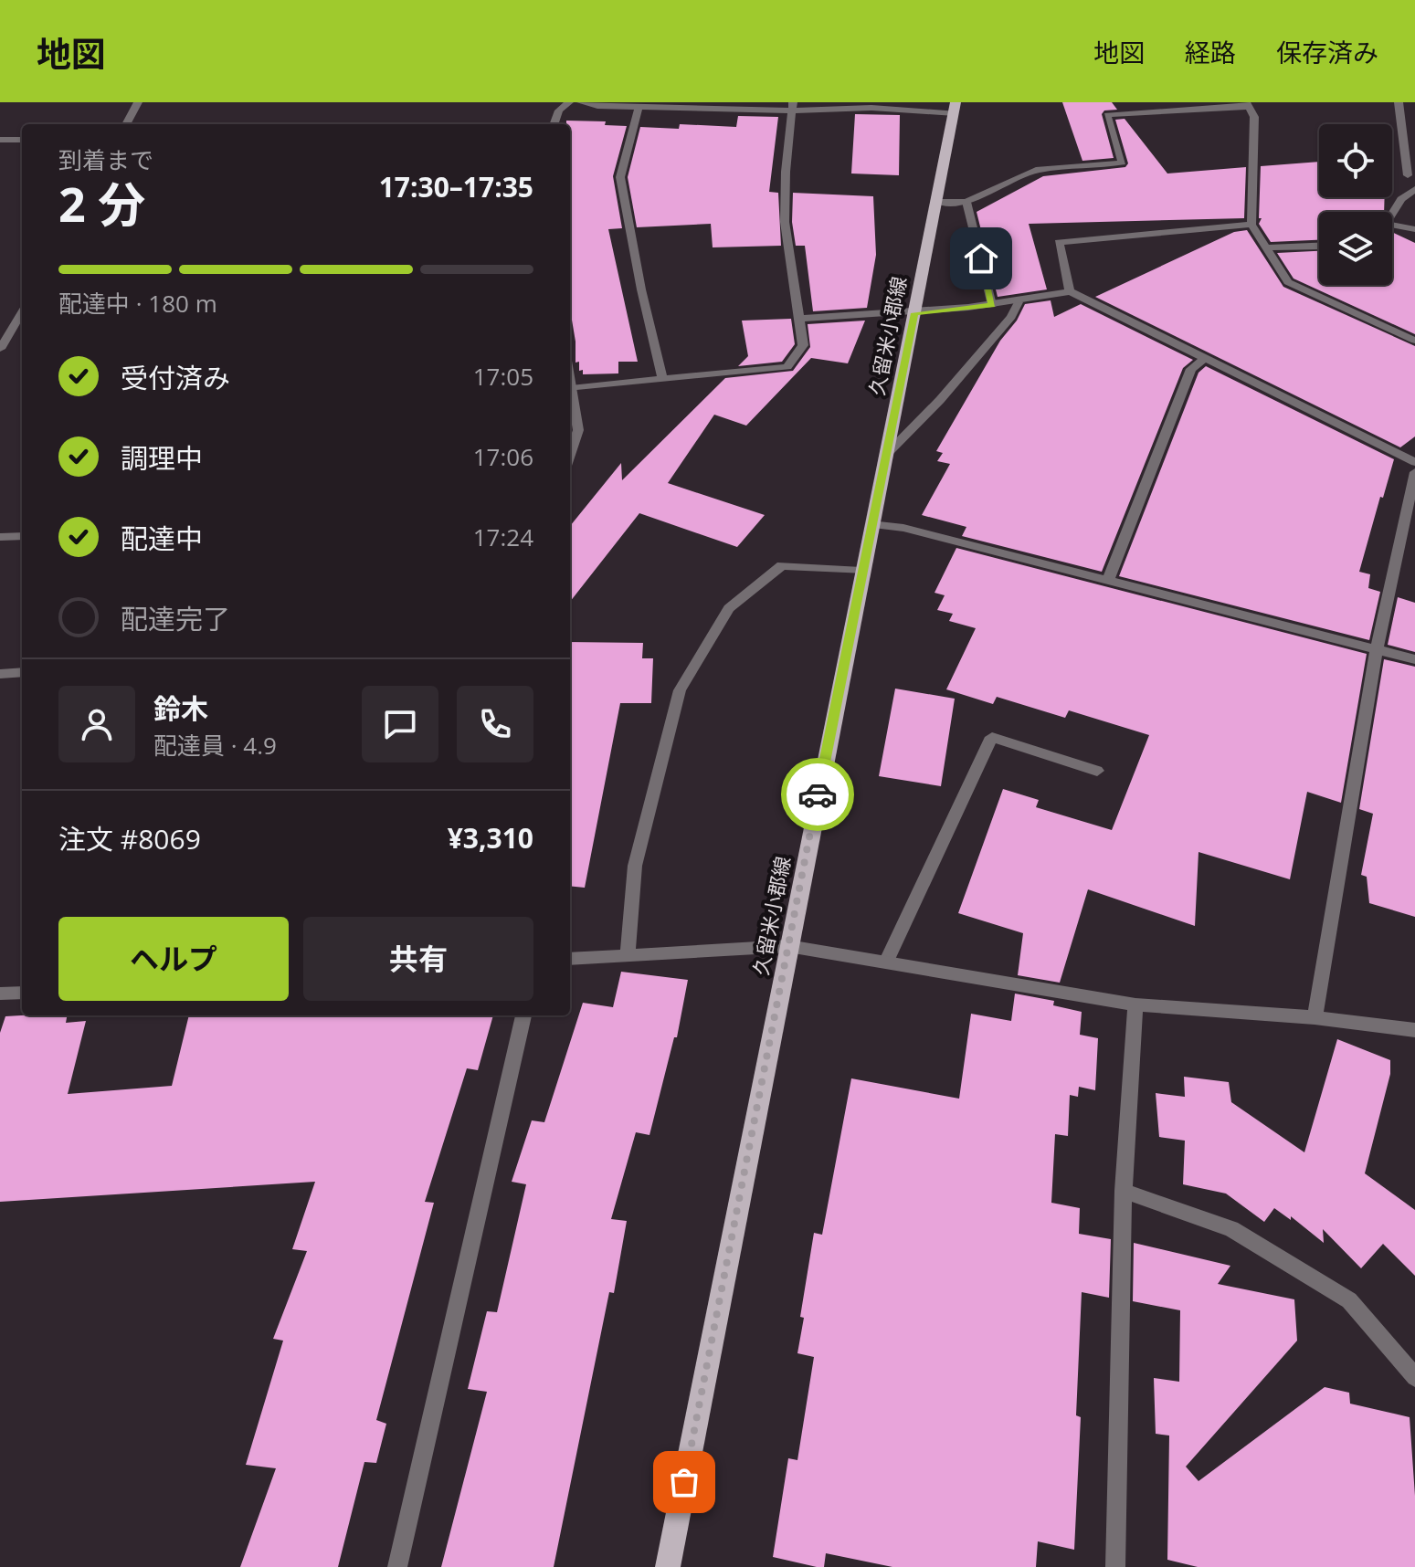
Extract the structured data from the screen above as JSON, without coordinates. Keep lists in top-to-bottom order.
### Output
{
  "streets": {
    "main road": ["久留米小郡線"]
  },
  "page": {
    "header": "地図",
    "nav": ["地図", "経路", "保存済み"],
    "heading": ["2 分", "到着まで", "17:30–17:35"],
    "panel": [
      "鈴木",
      "配達員 · 4.9",
      "注文 #8069",
      "¥3,310"
    ],
    "bar": "配達中 · 180 m",
    "list": [
      ["受付済み", "17:05"],
      ["調理中", "17:06"],
      ["配達中", "17:24"],
      "配達完了"
    ],
    "buttons": ["ヘルプ", "共有"]
  }
}
